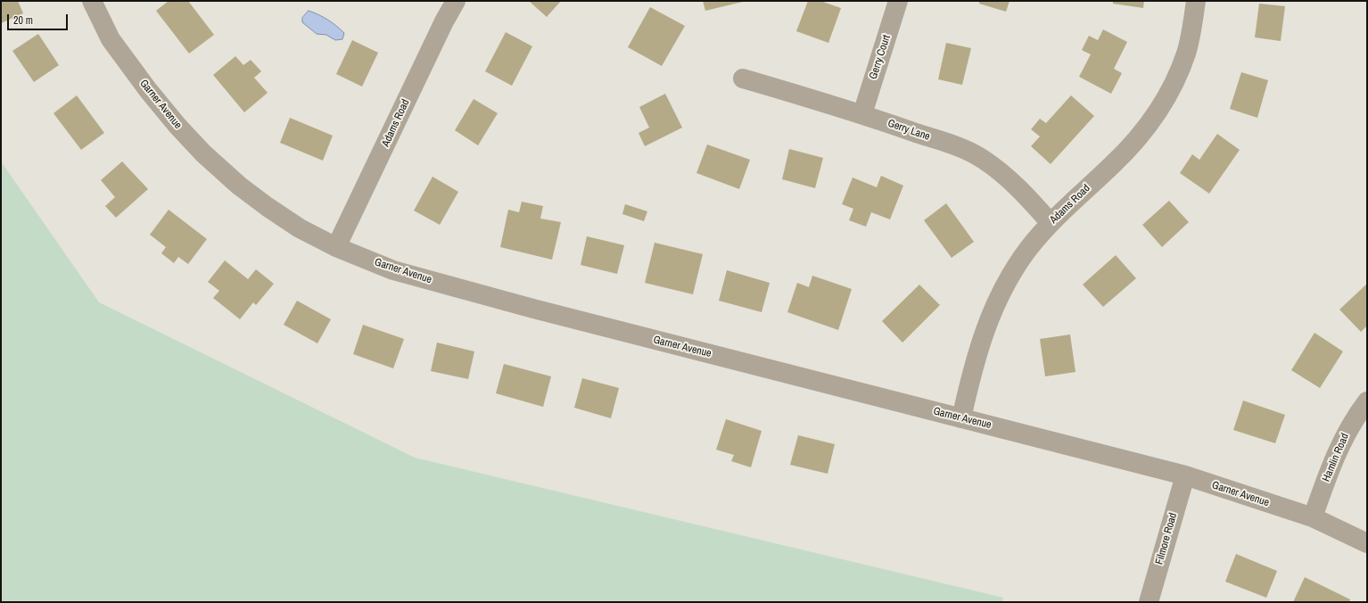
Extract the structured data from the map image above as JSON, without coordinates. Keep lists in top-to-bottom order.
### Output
{
  "streets": {
    "street": [
      "Gerry Court",
      "Garner Avenue",
      "Adams Road",
      "Gerry Lane",
      "Hamlin Road",
      "Filmore Road"
    ]
  },
  "crossings": [
    ["Gerry Court", "Gerry Lane"],
    ["Garner Avenue", "Adams Road"],
    ["Garner Avenue", "Hamlin Road"],
    ["Garner Avenue", "Filmore Road"],
    ["Adams Road", "Gerry Lane"]
  ],
  "scale_bar": "20 m"
}
